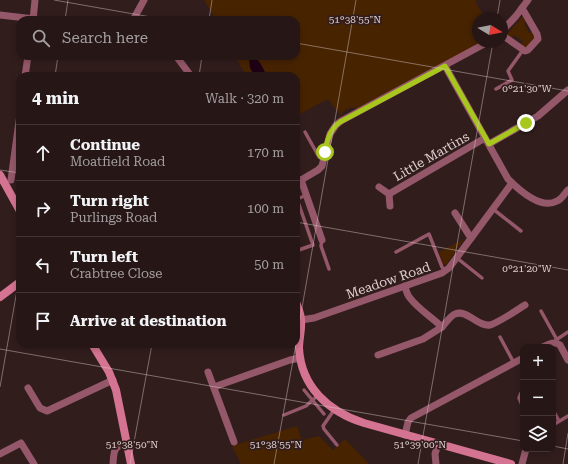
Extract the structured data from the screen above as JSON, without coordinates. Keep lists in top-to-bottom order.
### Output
{
  "streets": {
    "street": ["Little Martins", "Meadow Road"]
  },
  "north": "right",
  "page": {
    "search": "Search here",
    "heading": ["4 min", "Walk · 320 m"],
    "list": [
      ["Continue", "Moatfield Road", "170 m"],
      ["Turn right", "Purlings Road", "100 m"],
      ["Turn left", "Crabtree Close", "50 m"],
      "Arrive at destination"
    ],
    "map_buttons": ["+", "−"]
  },
  "coordinates": [
    "51°38'55\"N",
    "0°21'30\"W",
    "0°21'20\"W",
    "51°38'50\"N",
    "51°39'00\"N"
  ]
}
